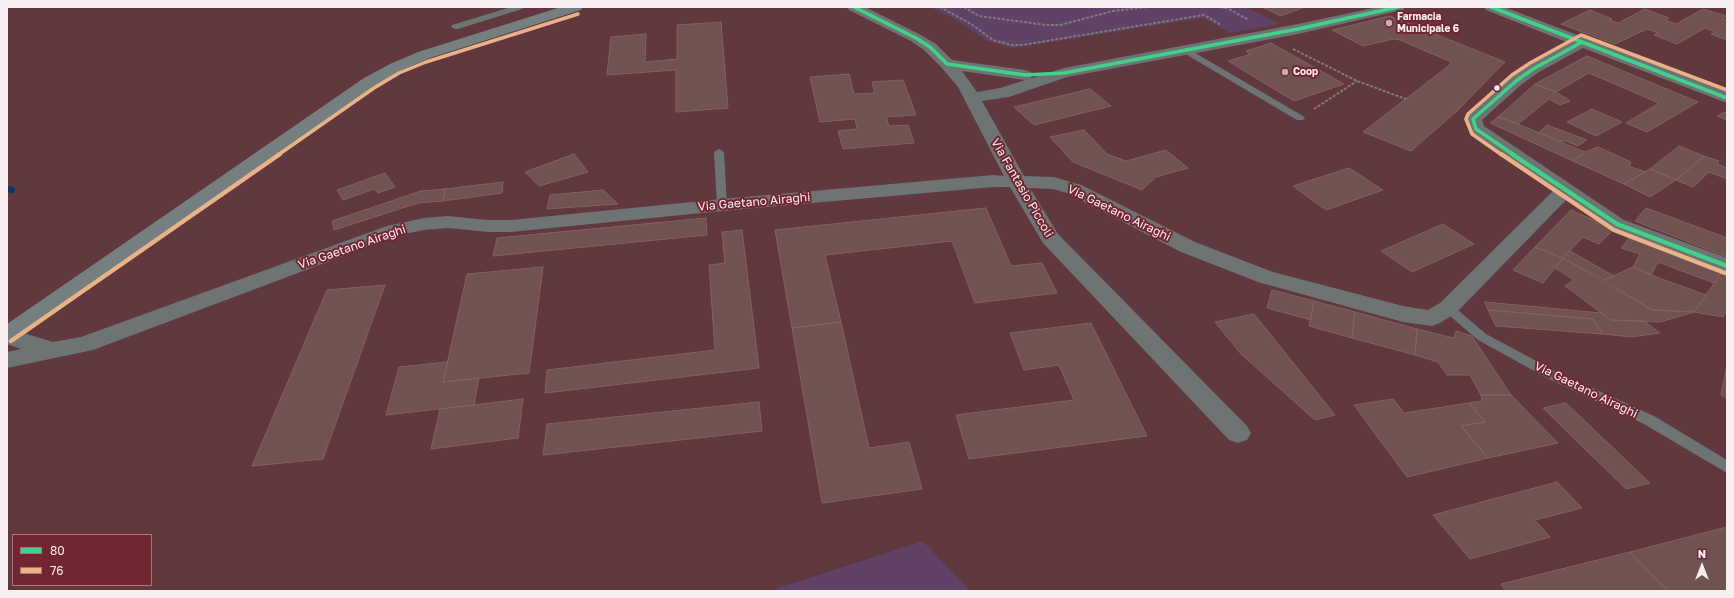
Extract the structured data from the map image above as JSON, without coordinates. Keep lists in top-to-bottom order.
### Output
{
  "streets": {
    "street": ["Via Fantasio Piccoli", "Via Gaetano Airaghi"]
  },
  "crossings": [
    ["Via Fantasio Piccoli", "Via Gaetano Airaghi"]
  ],
  "places": ["Farmacia Municipale 6", "Coop"],
  "lines": ["transit line 80", "transit line 76"],
  "legend": ["80", "76"],
  "north": "top"
}
